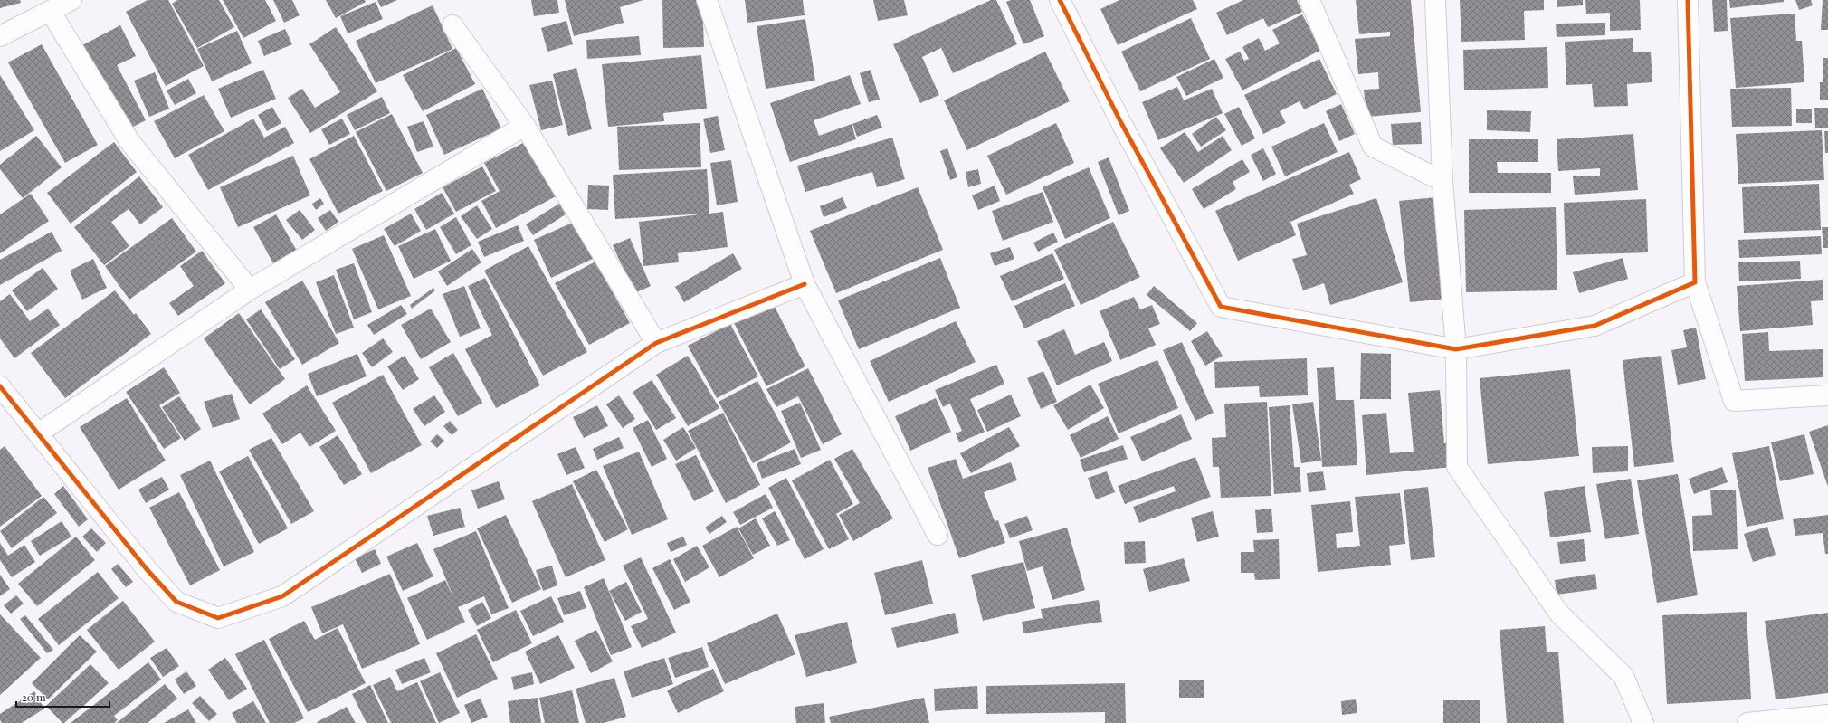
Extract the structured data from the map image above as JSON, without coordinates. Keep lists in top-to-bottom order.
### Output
{
  "scale_bar": "20 m"
}
